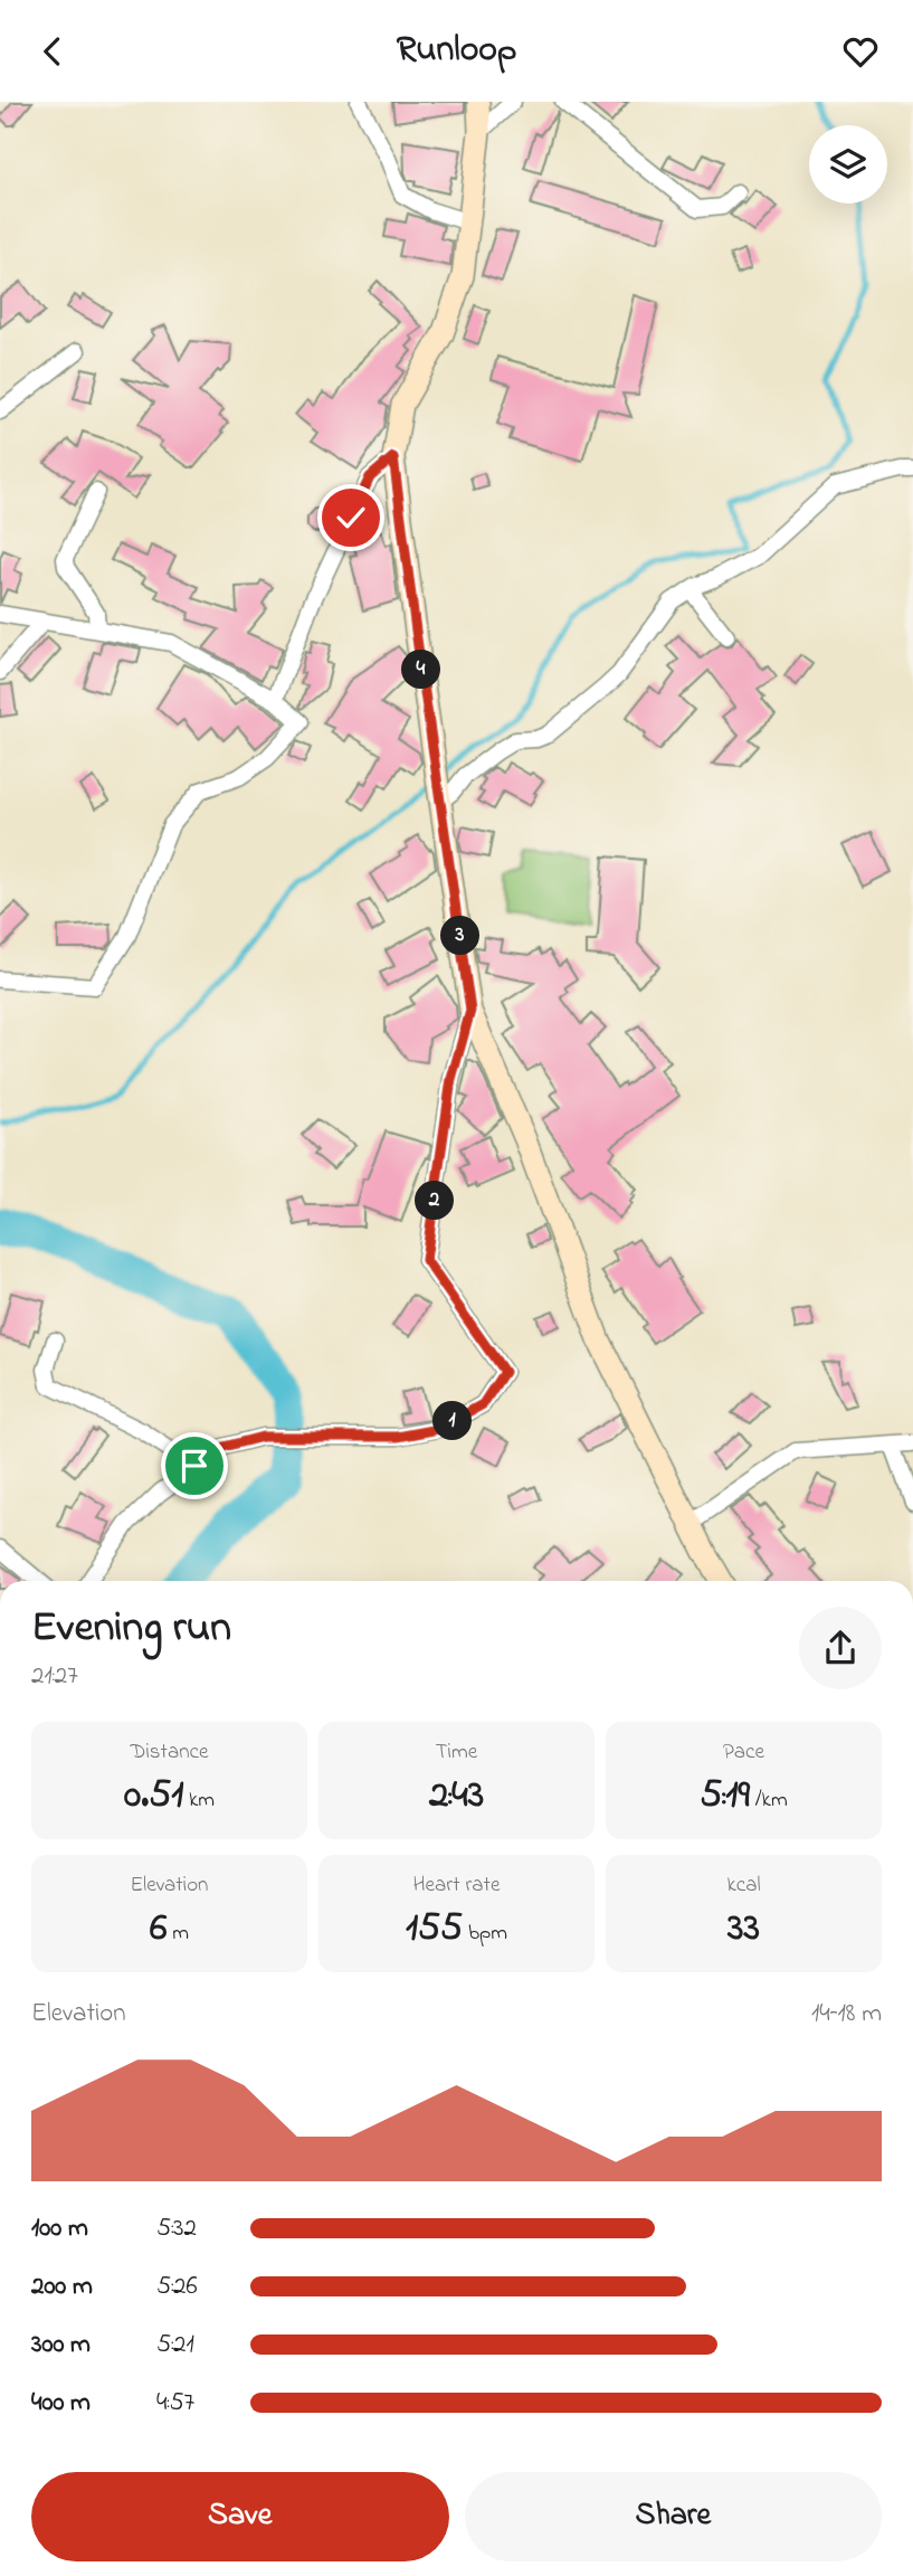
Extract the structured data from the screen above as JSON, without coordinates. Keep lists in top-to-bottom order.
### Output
{
  "page": {
    "header": "Runloop",
    "pins": [
      "4",
      "3",
      "2",
      "1"
    ],
    "heading": ["Evening run", "21:27"],
    "stats": [
      ["Distance", "0.51 km"],
      ["Time", "2:43"],
      ["Pace", "5:19 /km"],
      ["Elevation", "6 m"],
      ["Heart rate", "155 bpm"],
      ["kcal", "33"]
    ],
    "chart": ["Elevation", "14–18 m"],
    "list": [
      {
        "name": "100 m",
        "note": "5:32"
      },
      {
        "name": "200 m",
        "note": "5:26"
      },
      {
        "name": "300 m",
        "note": "5:21"
      },
      {
        "name": "400 m",
        "note": "4:57"
      }
    ],
    "buttons": ["Save", "Share"]
  }
}
